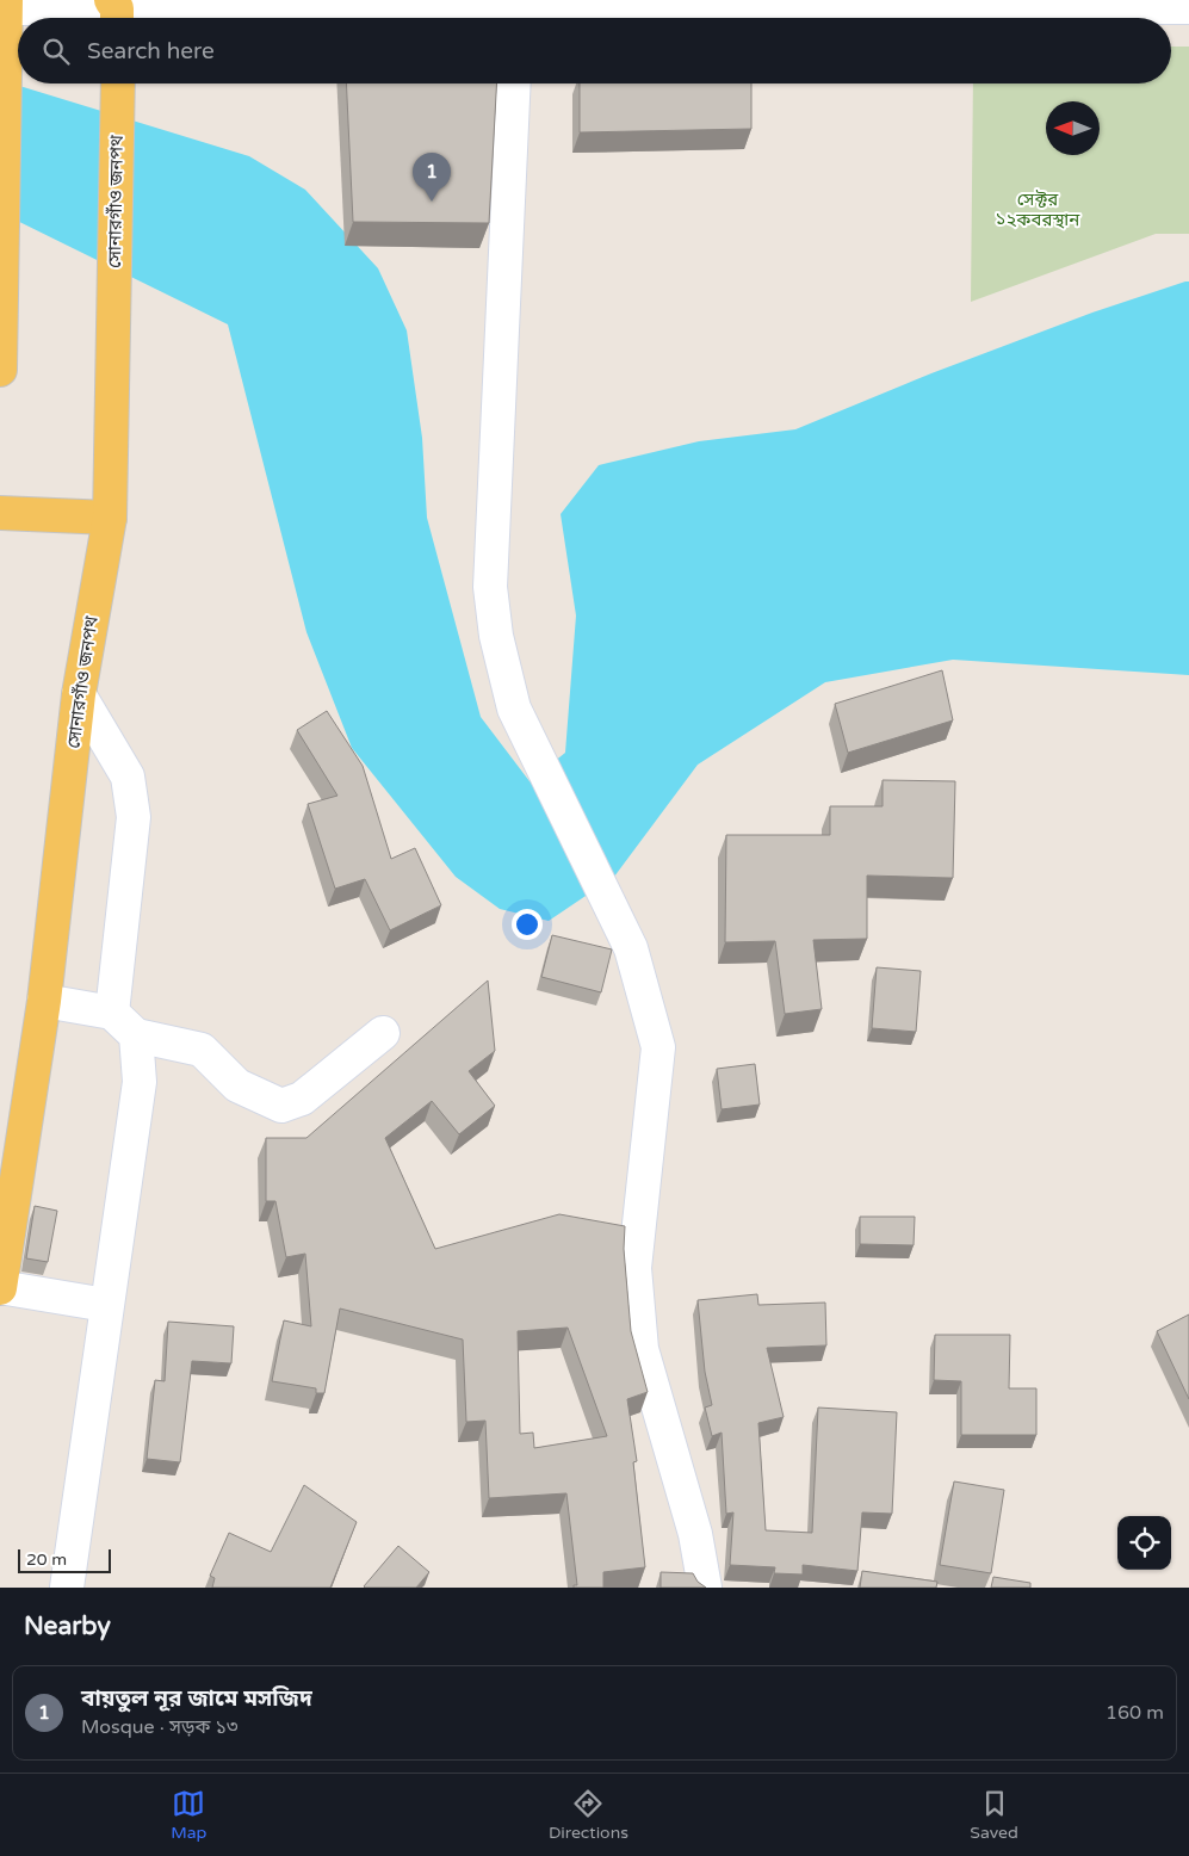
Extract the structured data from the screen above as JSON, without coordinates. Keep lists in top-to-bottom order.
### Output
{
  "streets": {
    "main road": ["সোনারগাঁও জনপথ"]
  },
  "parks": ["সেক্টর ১২কবরস্থান"],
  "scale_bar": "20 m",
  "north": "left",
  "page": {
    "search": "Search here",
    "pins": "1",
    "scale": "20 m",
    "heading": "Nearby",
    "list": [
      {
        "mark": "1",
        "name": "বায়তুল নূর জামে মসজিদ",
        "note": "Mosque · সড়ক ১৩",
        "value": "160 m"
      }
    ],
    "nav": ["Map", "Directions", "Saved"]
  }
}
